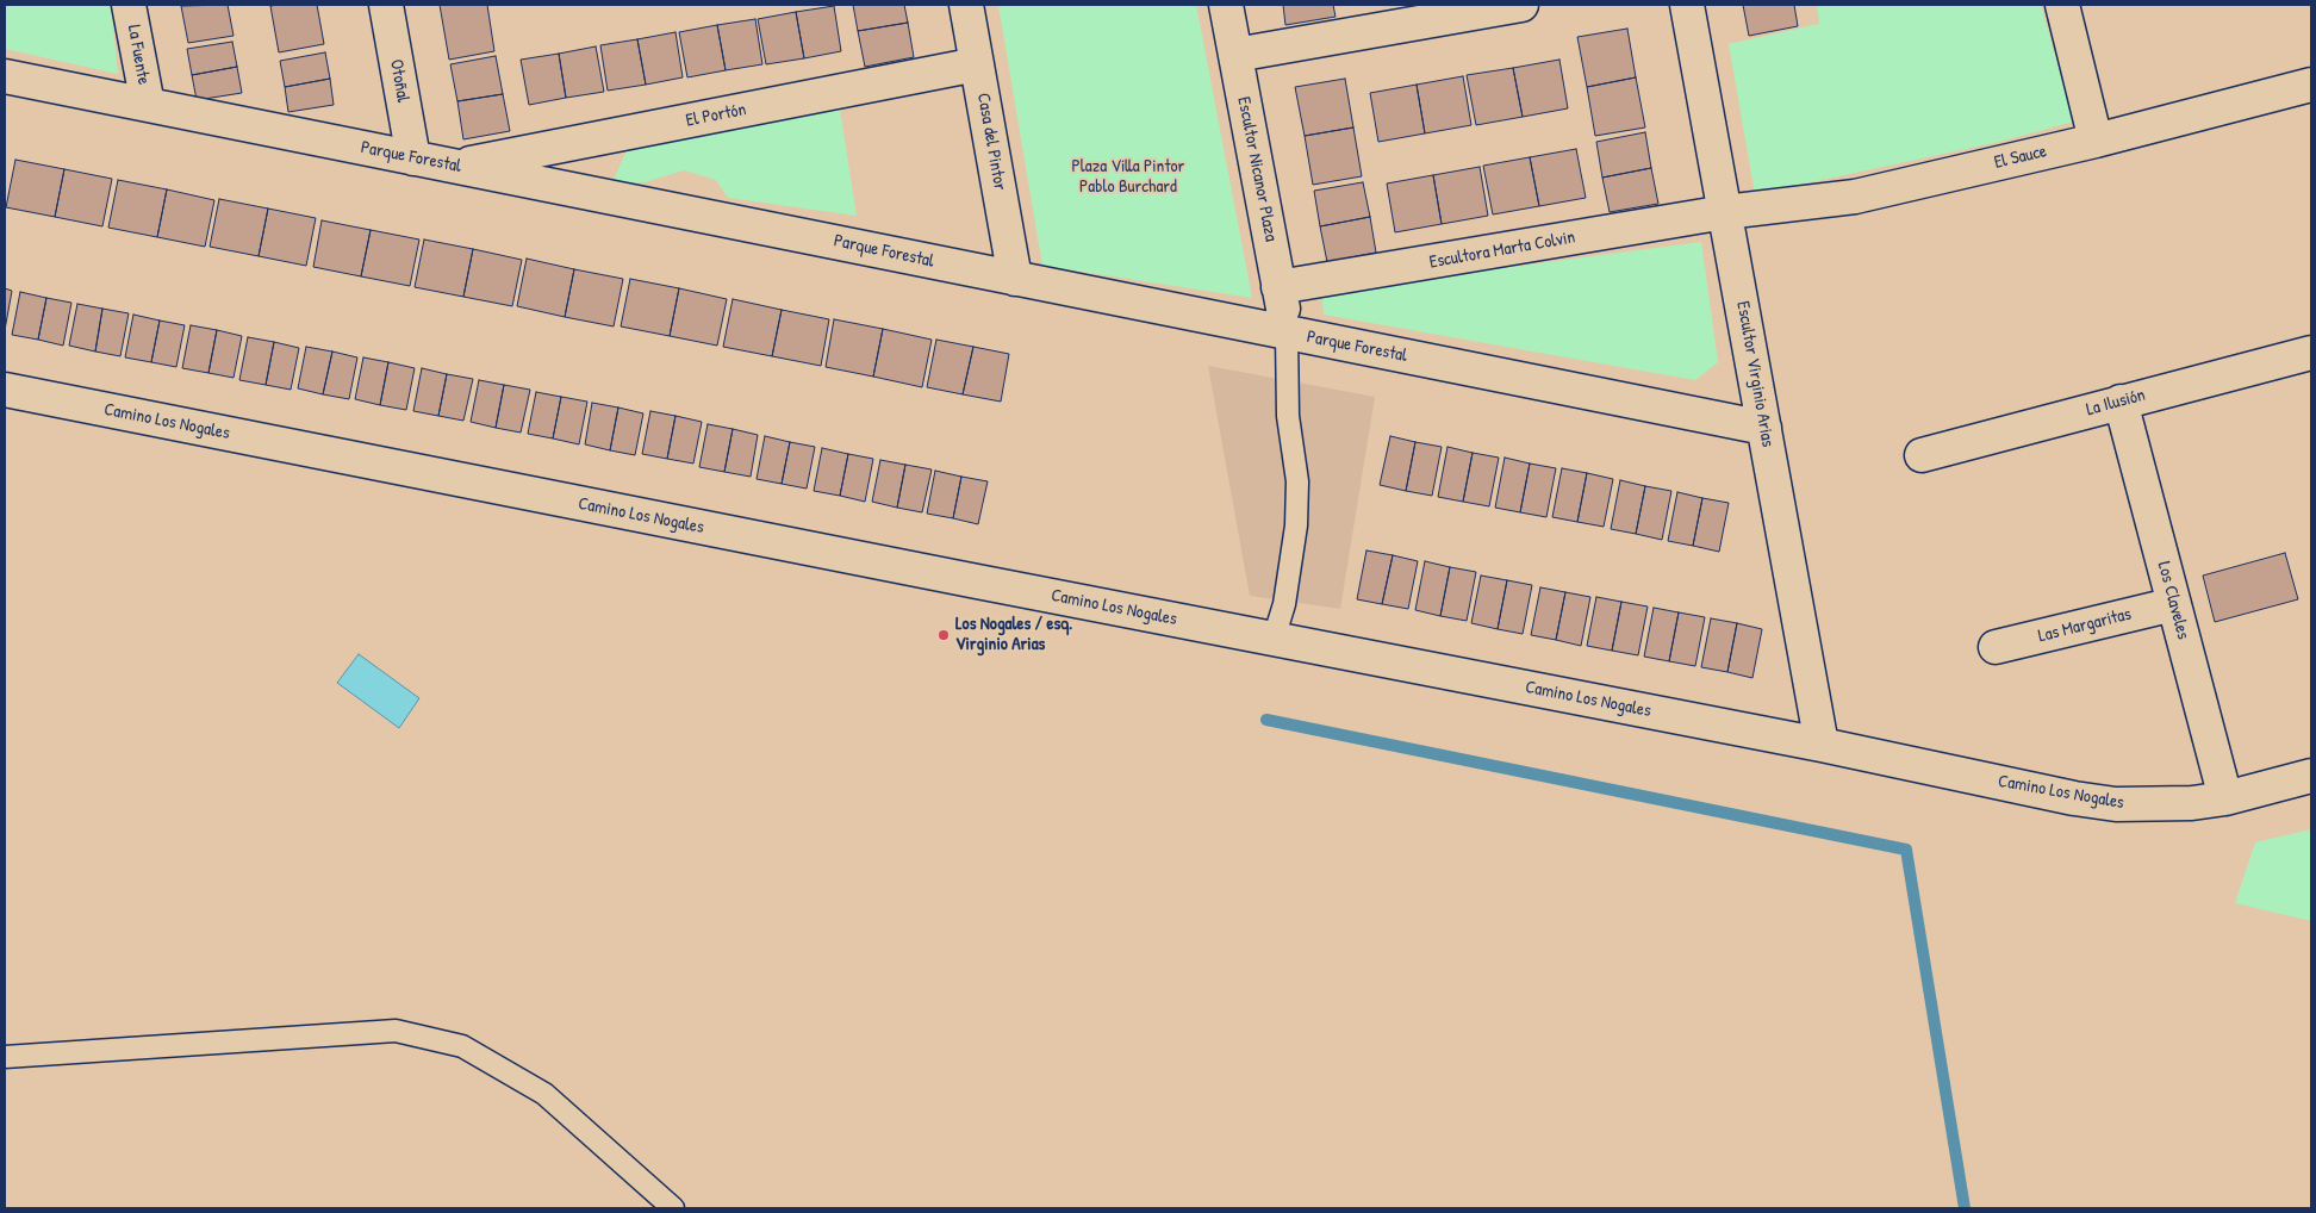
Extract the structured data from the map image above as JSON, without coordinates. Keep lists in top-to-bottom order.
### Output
{
  "streets": {
    "street": [
      "La Fuente",
      "Otoñal",
      "El Portón",
      "Casa del Pintor",
      "Parque Forestal",
      "El Sauce",
      "Escultor Nicanor Plaza",
      "Escultora Marta Colvin",
      "Escultor Virginio Arias",
      "La Ilusión",
      "Camino Los Nogales",
      "Los Claveles",
      "Las Margaritas"
    ]
  },
  "crossings": [
    ["La Fuente", "Parque Forestal"],
    ["Otoñal", "Parque Forestal"],
    ["El Portón", "Casa del Pintor"],
    ["El Portón", "Parque Forestal"],
    ["Casa del Pintor", "Parque Forestal"],
    ["Parque Forestal", "Escultor Nicanor Plaza"],
    ["Parque Forestal", "Escultor Virginio Arias"],
    ["El Sauce", "Escultora Marta Colvin"],
    ["El Sauce", "Escultor Virginio Arias"],
    ["Escultor Nicanor Plaza", "Escultora Marta Colvin"],
    ["Escultora Marta Colvin", "Escultor Virginio Arias"],
    ["Escultor Virginio Arias", "Camino Los Nogales"],
    ["La Ilusión", "Los Claveles"],
    ["Camino Los Nogales", "Los Claveles"],
    ["Los Claveles", "Las Margaritas"]
  ],
  "parks": ["Plaza Villa Pintor Pablo Burchard"],
  "places": ["Los Nogales / esq. Virginio Arias"]
}
